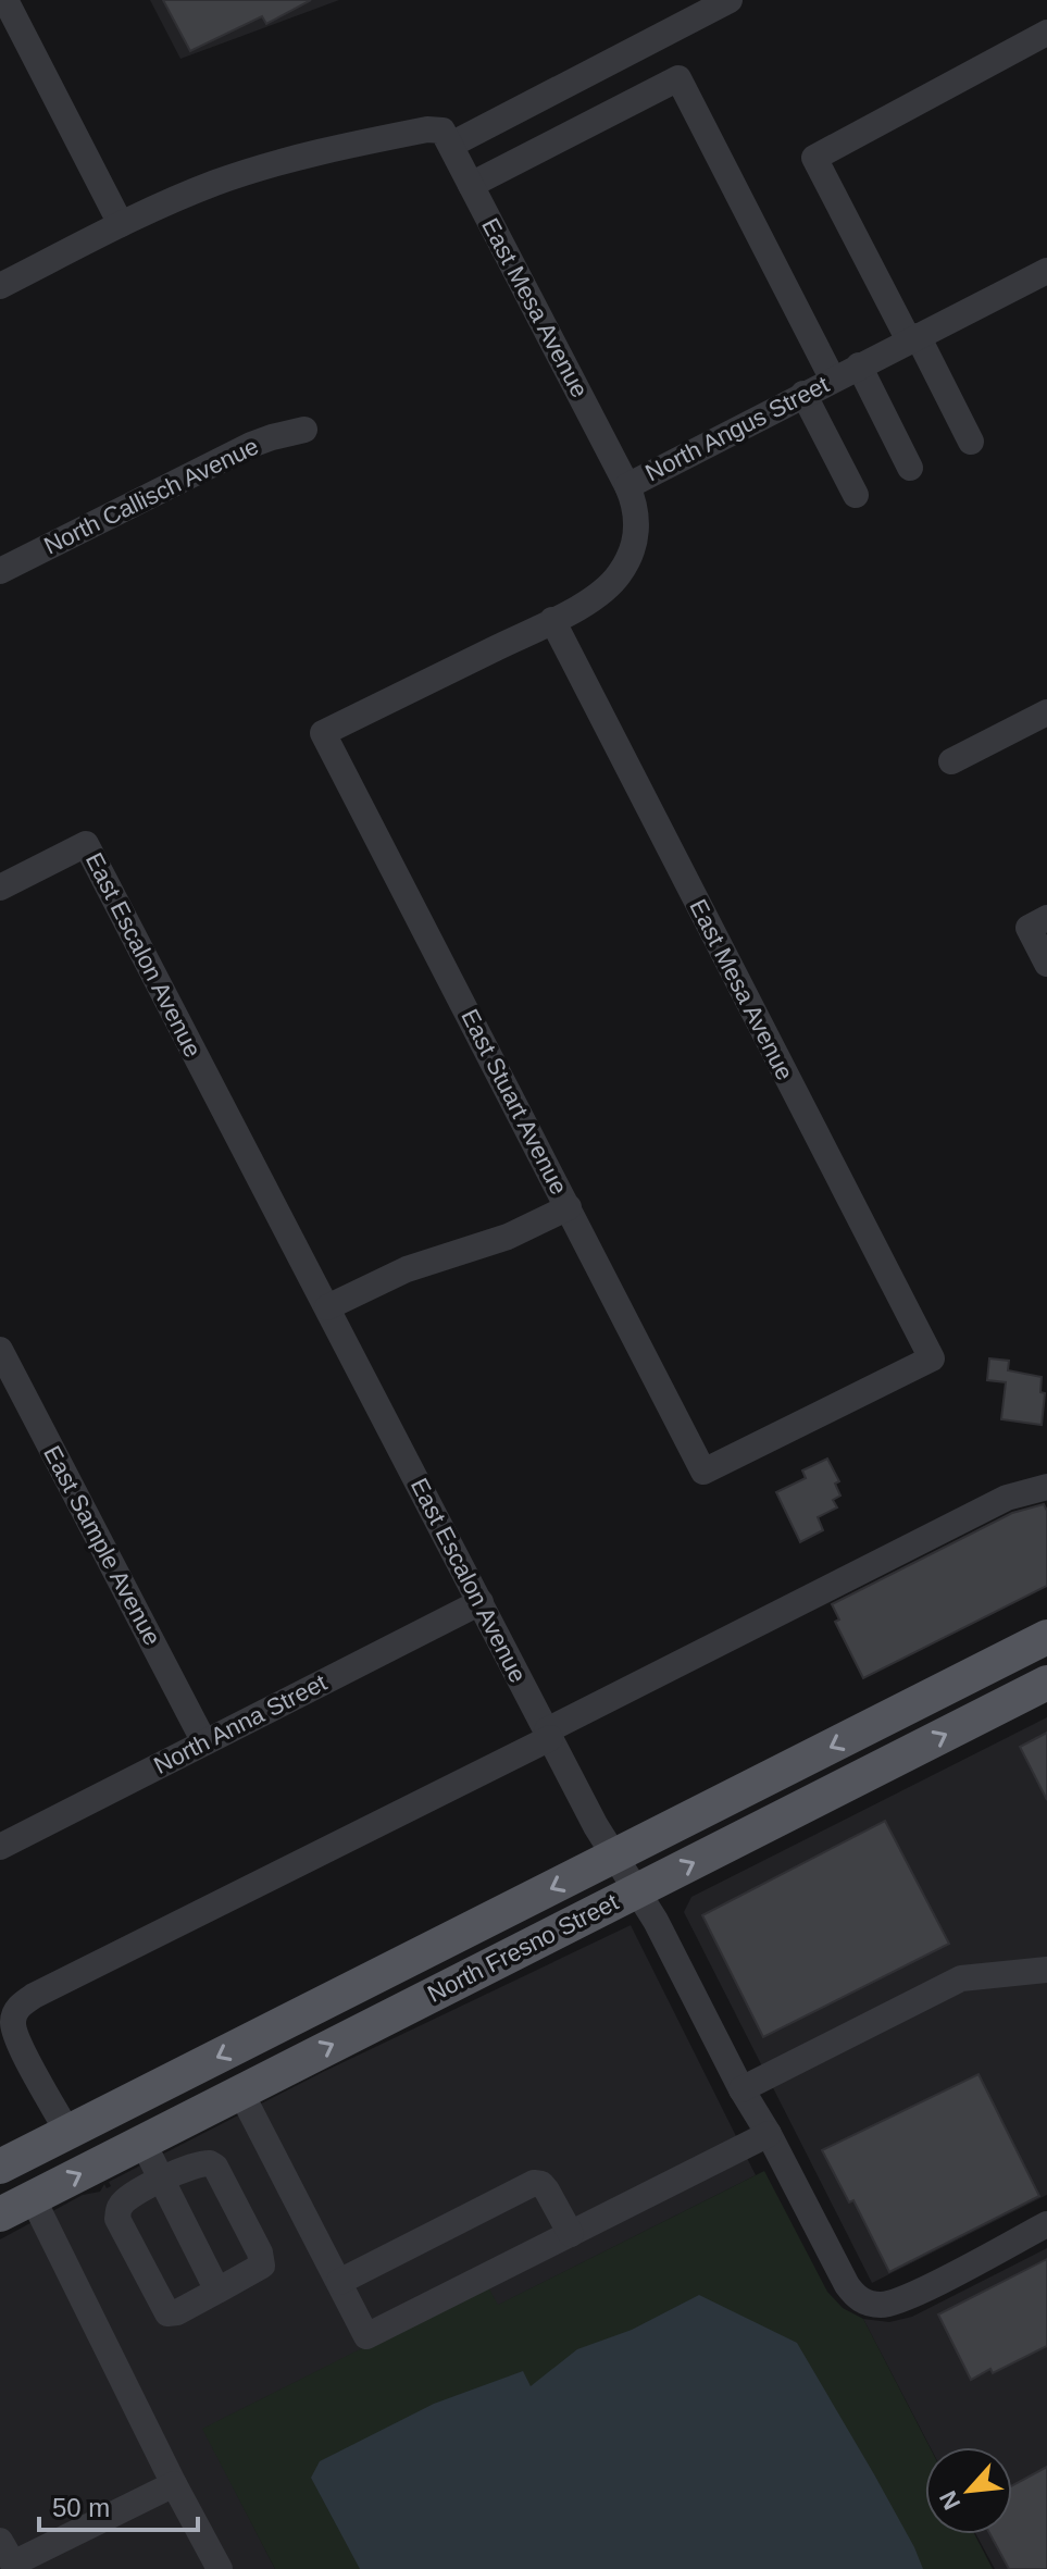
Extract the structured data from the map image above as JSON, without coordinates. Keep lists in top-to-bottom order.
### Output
{
  "streets": {
    "main road": ["North Fresno Street"],
    "street": [
      "East Mesa Avenue",
      "North Angus Street",
      "North Callisch Avenue",
      "East Escalon Avenue",
      "East Stuart Avenue",
      "East Sample Avenue",
      "North Anna Street"
    ]
  },
  "crossings": [
    ["East Mesa Avenue", "North Angus Street"],
    ["East Mesa Avenue", "East Stuart Avenue"],
    ["North Angus Street", "East Stuart Avenue"],
    ["East Escalon Avenue", "North Anna Street"],
    ["East Escalon Avenue", "North Fresno Street"],
    ["East Sample Avenue", "North Anna Street"]
  ],
  "scale_bar": "50 m",
  "north": "bottom left"
}
